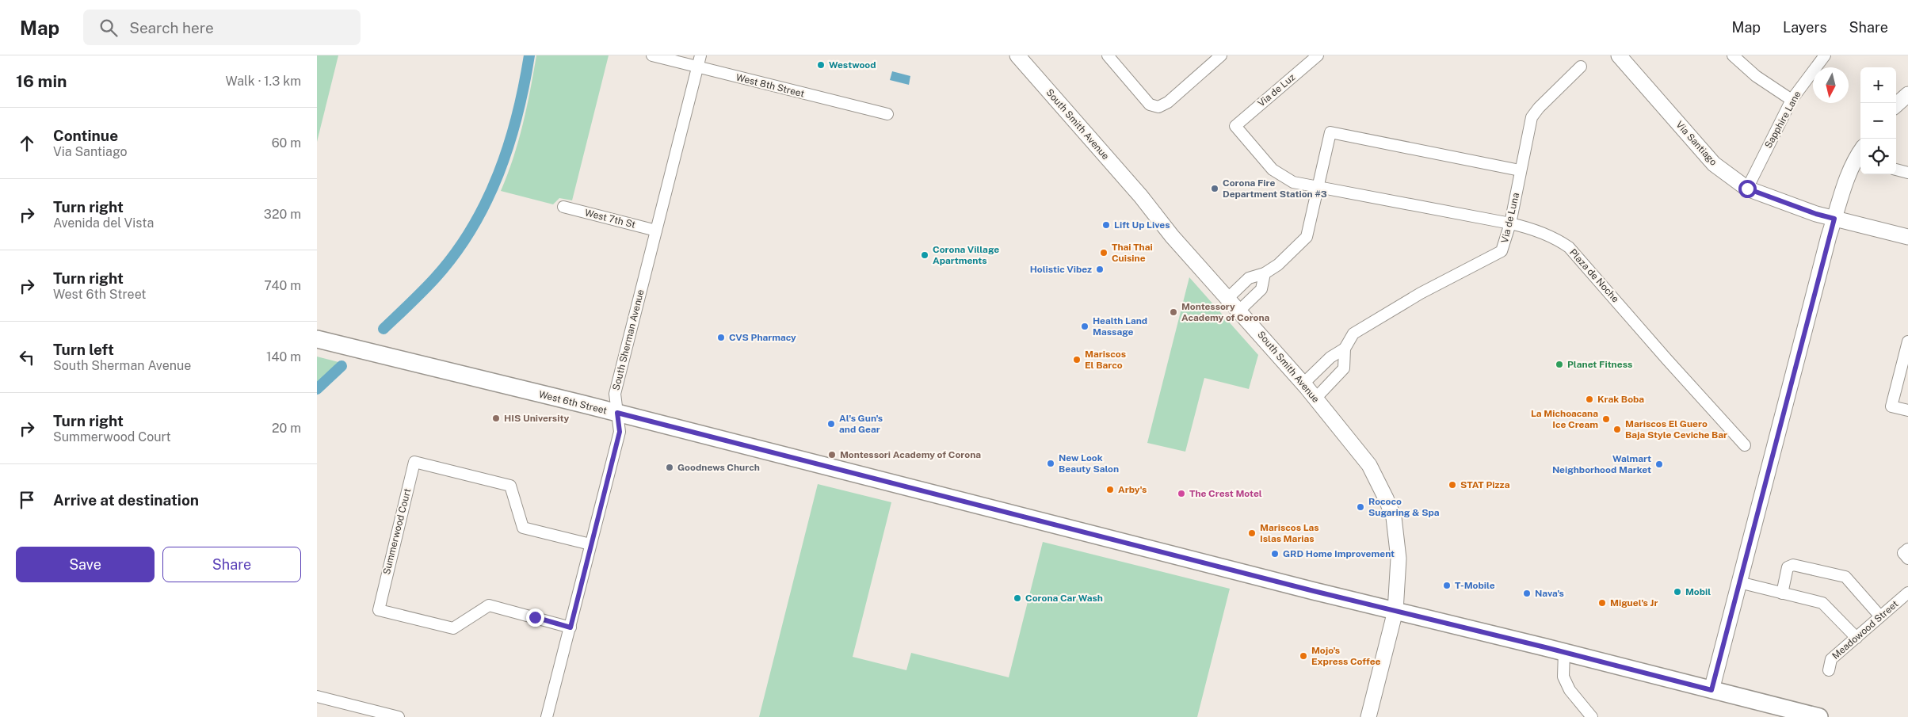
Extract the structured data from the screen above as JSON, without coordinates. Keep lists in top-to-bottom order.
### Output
{
  "streets": {
    "main road": ["West 6th Street"],
    "street": [
      "West 8th Street",
      "Via de Luz",
      "Sapphire Lane",
      "South Smith Avenue",
      "Via Santiago",
      "Via de Luna",
      "West 7th St",
      "Plaza de Noche",
      "South Sherman Avenue",
      "Summerwood Court",
      "Meadowood Street"
    ]
  },
  "crossings": [
    ["West 8th Street", "South Sherman Avenue"],
    ["Via de Luz", "Plaza de Noche"],
    ["Sapphire Lane", "Via Santiago"],
    ["South Smith Avenue", "Via de Luna"],
    ["South Smith Avenue", "West 6th Street"],
    ["Via de Luna", "Plaza de Noche"],
    ["West 7th St", "South Sherman Avenue"],
    ["South Sherman Avenue", "West 6th Street"],
    ["South Sherman Avenue", "Summerwood Court"]
  ],
  "places": [
    "Westwood",
    "Corona Fire Department Station #3",
    "Lift Up Lives",
    "Thai Thai Cuisine",
    "Corona Village Apartments",
    "Holistic Vibez",
    "Montessory Academy of Corona",
    "Health Land Massage",
    "CVS Pharmacy",
    "Mariscos El Barco",
    "Planet Fitness",
    "Krak Boba",
    "HIS University",
    "La Michoacana Ice Cream",
    "Al's Gun's and Gear",
    "Mariscos El Guero Baja Style Ceviche Bar",
    "Montessori Academy of Corona",
    "New Look Beauty Salon",
    "Walmart Neighborhood Market",
    "Goodnews Church",
    "STAT Pizza",
    "Arby's",
    "The Crest Motel",
    "Rococo Sugaring & Spa",
    "Mariscos Las Islas Marias",
    "GRD Home Improvement",
    "T-Mobile",
    "Mobil",
    "Nava's",
    "Corona Car Wash",
    "Miguel's Jr",
    "Mojo's Express Coffee"
  ],
  "north": "bottom",
  "page": {
    "header": "Map",
    "search": "Search here",
    "nav": ["Map", "Layers", "Share"],
    "heading": ["16 min", "Walk · 1.3 km"],
    "map_buttons": ["+", "−"],
    "list": [
      ["Continue", "Via Santiago", "60 m"],
      ["Turn right", "Avenida del Vista", "320 m"],
      ["Turn right", "West 6th Street", "740 m"],
      ["Turn left", "South Sherman Avenue", "140 m"],
      ["Turn right", "Summerwood Court", "20 m"],
      "Arrive at destination"
    ],
    "buttons": ["Save", "Share"]
  }
}
